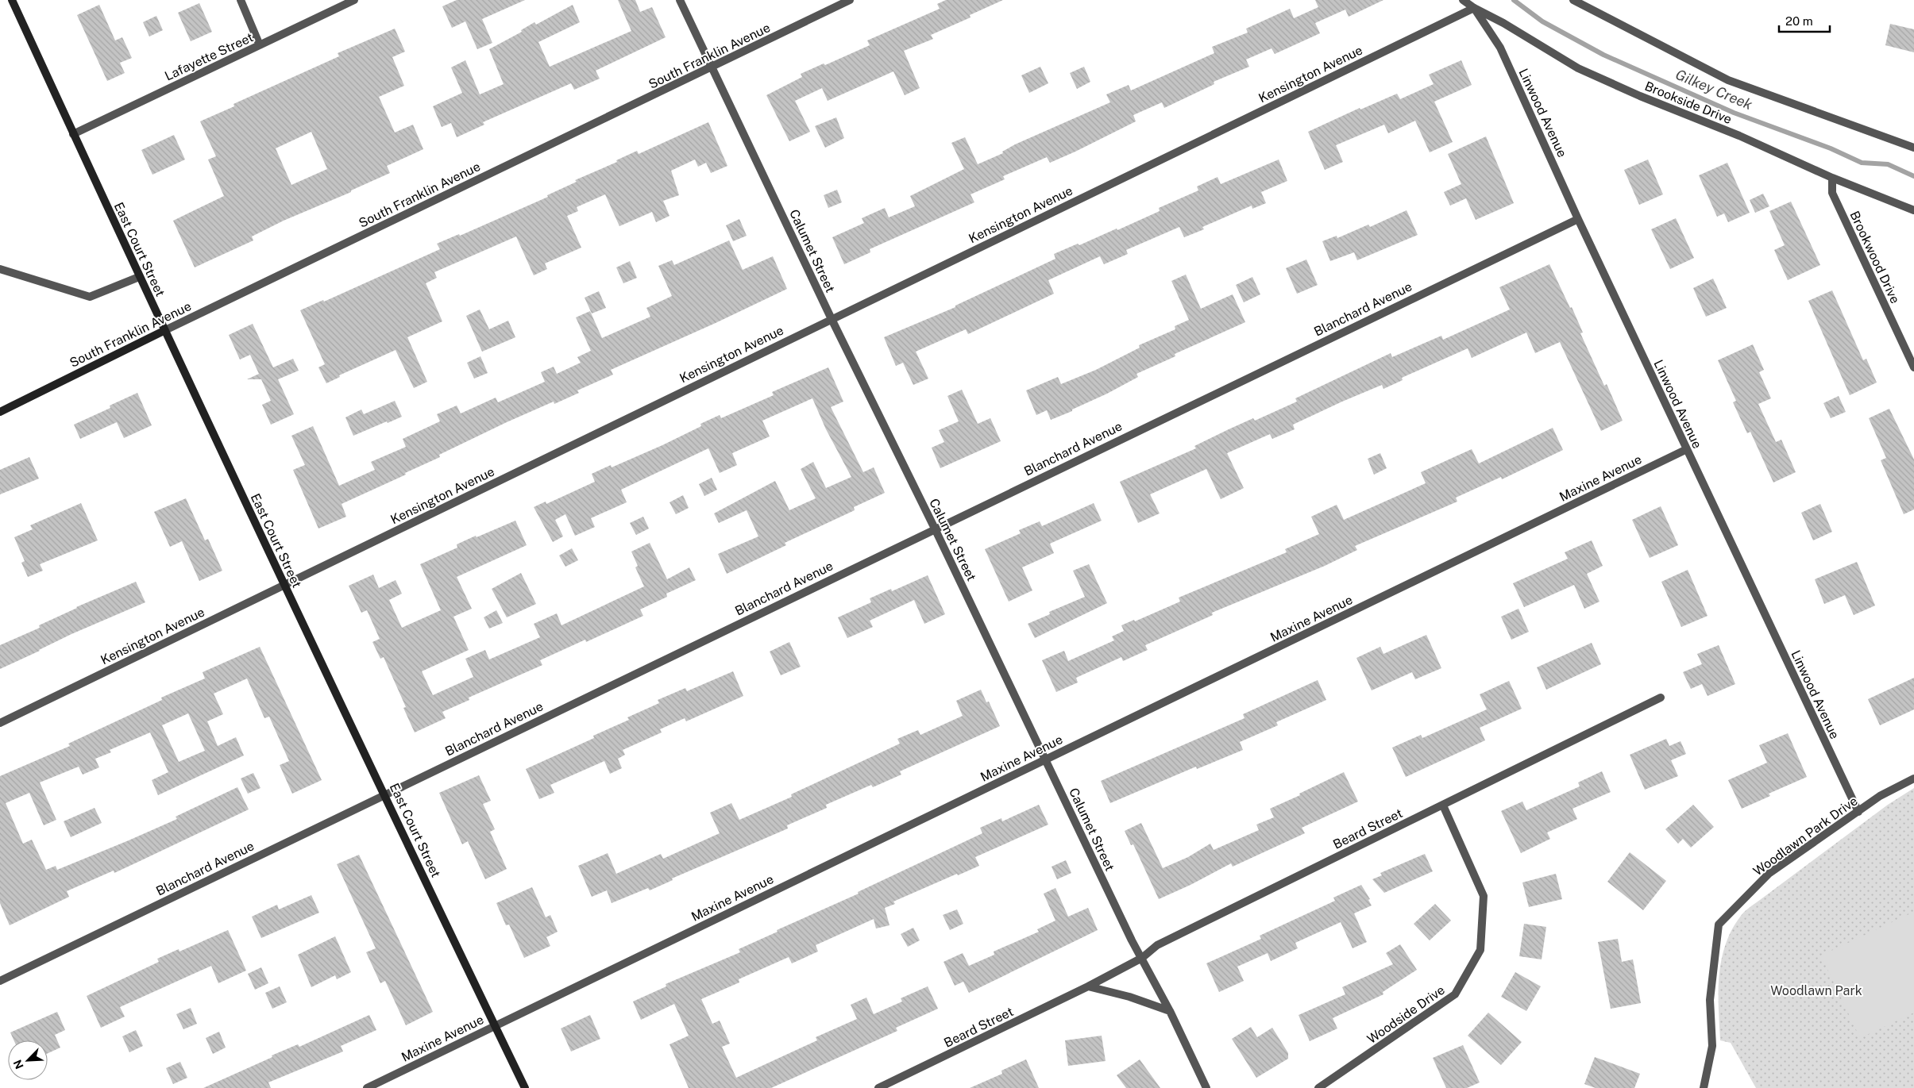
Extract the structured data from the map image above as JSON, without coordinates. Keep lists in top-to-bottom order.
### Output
{
  "streets": {
    "main road": ["South Franklin Avenue", "East Court Street"],
    "street": [
      "Lafayette Street",
      "Kensington Avenue",
      "Brookside Drive",
      "Linwood Avenue",
      "Calumet Street",
      "Brookwood Drive",
      "Blanchard Avenue",
      "Maxine Avenue",
      "Beard Street",
      "Woodlawn Park Drive",
      "Woodside Drive"
    ]
  },
  "crossings": [
    ["South Franklin Avenue", "East Court Street"],
    ["South Franklin Avenue", "Calumet Street"],
    ["Lafayette Street", "East Court Street"],
    ["Kensington Avenue", "Brookside Drive"],
    ["Kensington Avenue", "Linwood Avenue"],
    ["Kensington Avenue", "East Court Street"],
    ["Kensington Avenue", "Calumet Street"],
    ["Brookside Drive", "Linwood Avenue"],
    ["Brookside Drive", "Brookwood Drive"],
    ["Linwood Avenue", "Blanchard Avenue"],
    ["Linwood Avenue", "Maxine Avenue"],
    ["Linwood Avenue", "Woodlawn Park Drive"],
    ["East Court Street", "Blanchard Avenue"],
    ["East Court Street", "Maxine Avenue"],
    ["Calumet Street", "Blanchard Avenue"],
    ["Calumet Street", "Maxine Avenue"],
    ["Calumet Street", "Beard Street"],
    ["Beard Street", "Woodside Drive"]
  ],
  "water": ["Gilkey Creek"],
  "parks": ["Woodlawn Park"],
  "scale_bar": "20 m",
  "north": "bottom left"
}
